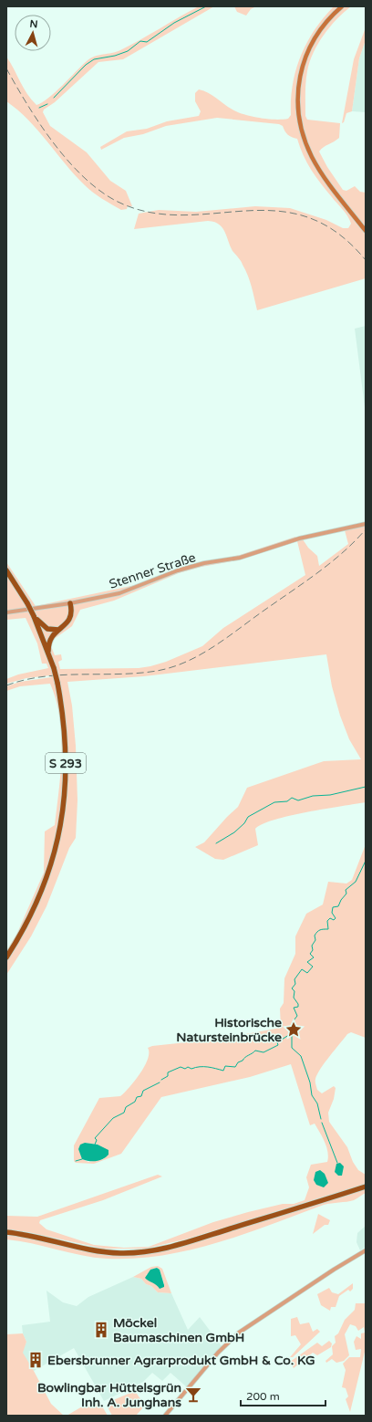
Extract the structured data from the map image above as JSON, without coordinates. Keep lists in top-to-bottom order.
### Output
{
  "streets": {
    "highway": ["S 293"],
    "street": ["Stenner Straße"]
  },
  "places": {
    "place": ["Historische Natursteinbrücke"],
    "building": ["Möckel Baumaschinen GmbH", "Ebersbrunner Agrarprodukt GmbH & Co. KG"],
    "bar": ["Bowlingbar Hüttelsgrün Inh. A. Junghans"]
  },
  "scale_bar": "200 m",
  "north": "top"
}
